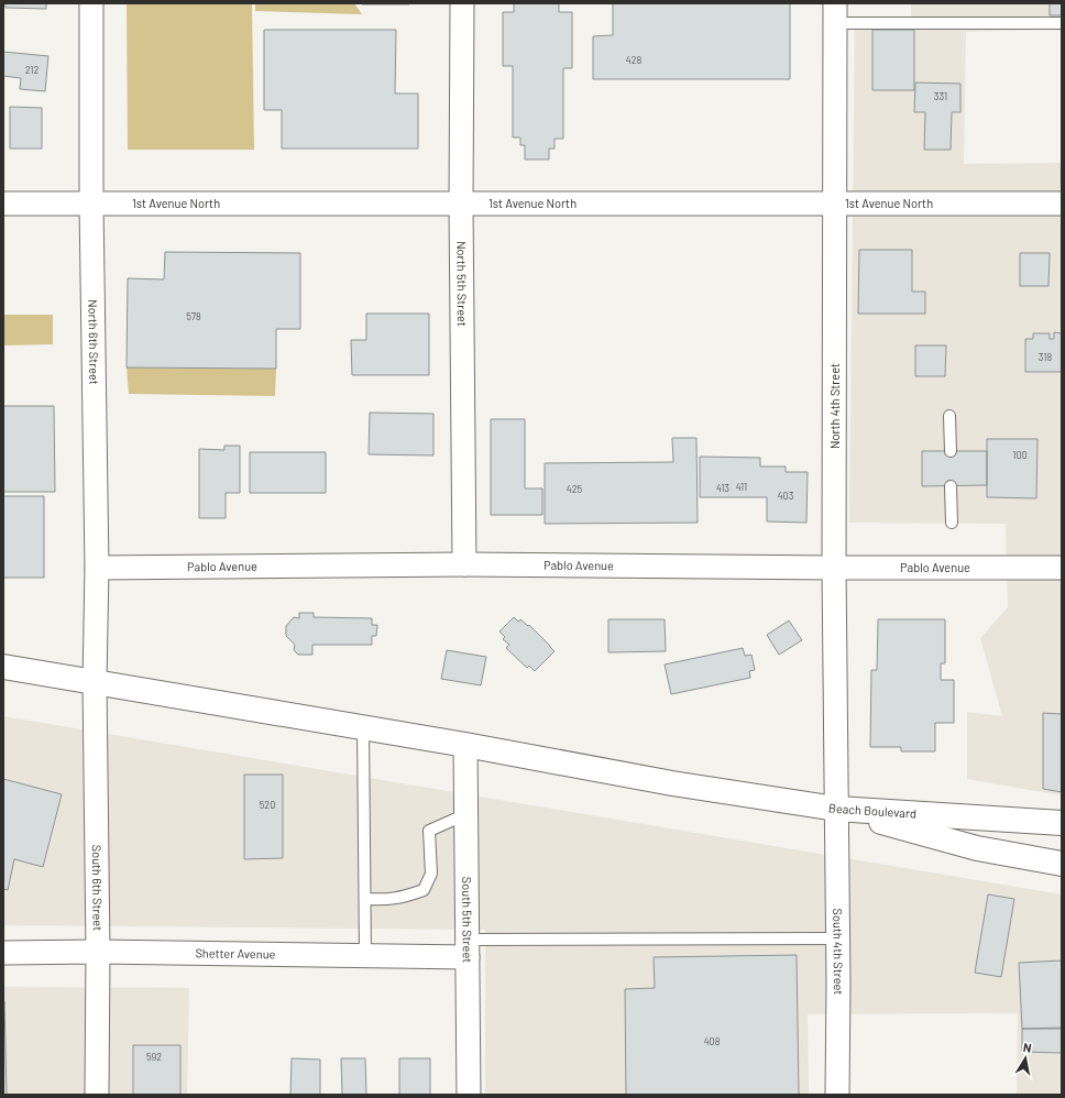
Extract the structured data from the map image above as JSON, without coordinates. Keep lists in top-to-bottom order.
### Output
{
  "streets": {
    "highway": ["Beach Boulevard"],
    "street": [
      "1st Avenue North",
      "North 5th Street",
      "North 6th Street",
      "North 4th Street",
      "Pablo Avenue",
      "South 6th Street",
      "South 5th Street",
      "South 4th Street",
      "Shetter Avenue"
    ]
  },
  "crossings": [
    ["1st Avenue North", "North 5th Street"],
    ["1st Avenue North", "North 6th Street"],
    ["1st Avenue North", "North 4th Street"],
    ["North 5th Street", "Pablo Avenue"],
    ["North 6th Street", "Pablo Avenue"],
    ["North 6th Street", "South 6th Street"],
    ["North 4th Street", "Pablo Avenue"],
    ["North 4th Street", "Beach Boulevard"],
    ["North 4th Street", "South 4th Street"],
    ["Beach Boulevard", "South 4th Street"],
    ["South 6th Street", "Shetter Avenue"],
    ["South 5th Street", "Shetter Avenue"]
  ],
  "house_numbers": [
    "428",
    "212",
    "331",
    "578",
    "318",
    "100",
    "411",
    "413",
    "425",
    "403",
    "520",
    "408",
    "592"
  ],
  "north": "top"
}
